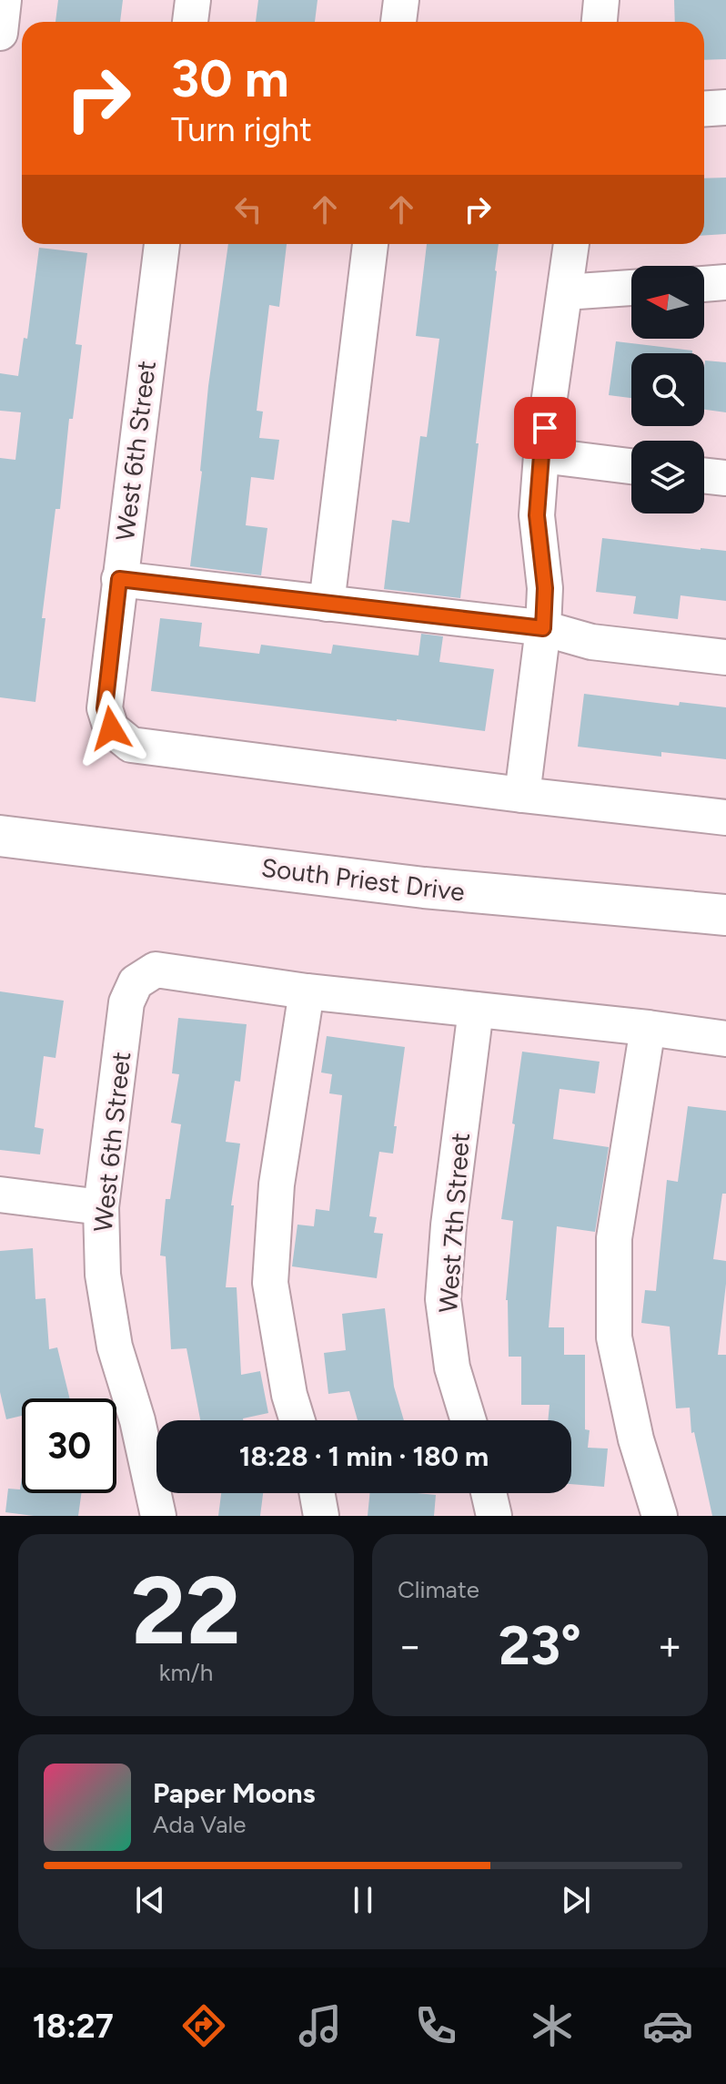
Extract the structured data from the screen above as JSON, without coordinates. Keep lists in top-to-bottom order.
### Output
{
  "streets": {
    "main road": ["South Priest Drive"],
    "street": ["West 6th Street", "West 7th Street"]
  },
  "north": "left",
  "page": {
    "turn": ["30 m", "Turn right"],
    "limit": "30",
    "trip": "18:28 · 1 min · 180 m",
    "tile": [
      ["22", "km/h"],
      "Climate"
    ],
    "heat": ["−", "23°", "+"],
    "song": ["Paper Moons", "Ada Vale"],
    "tabs": "18:27"
  }
}
